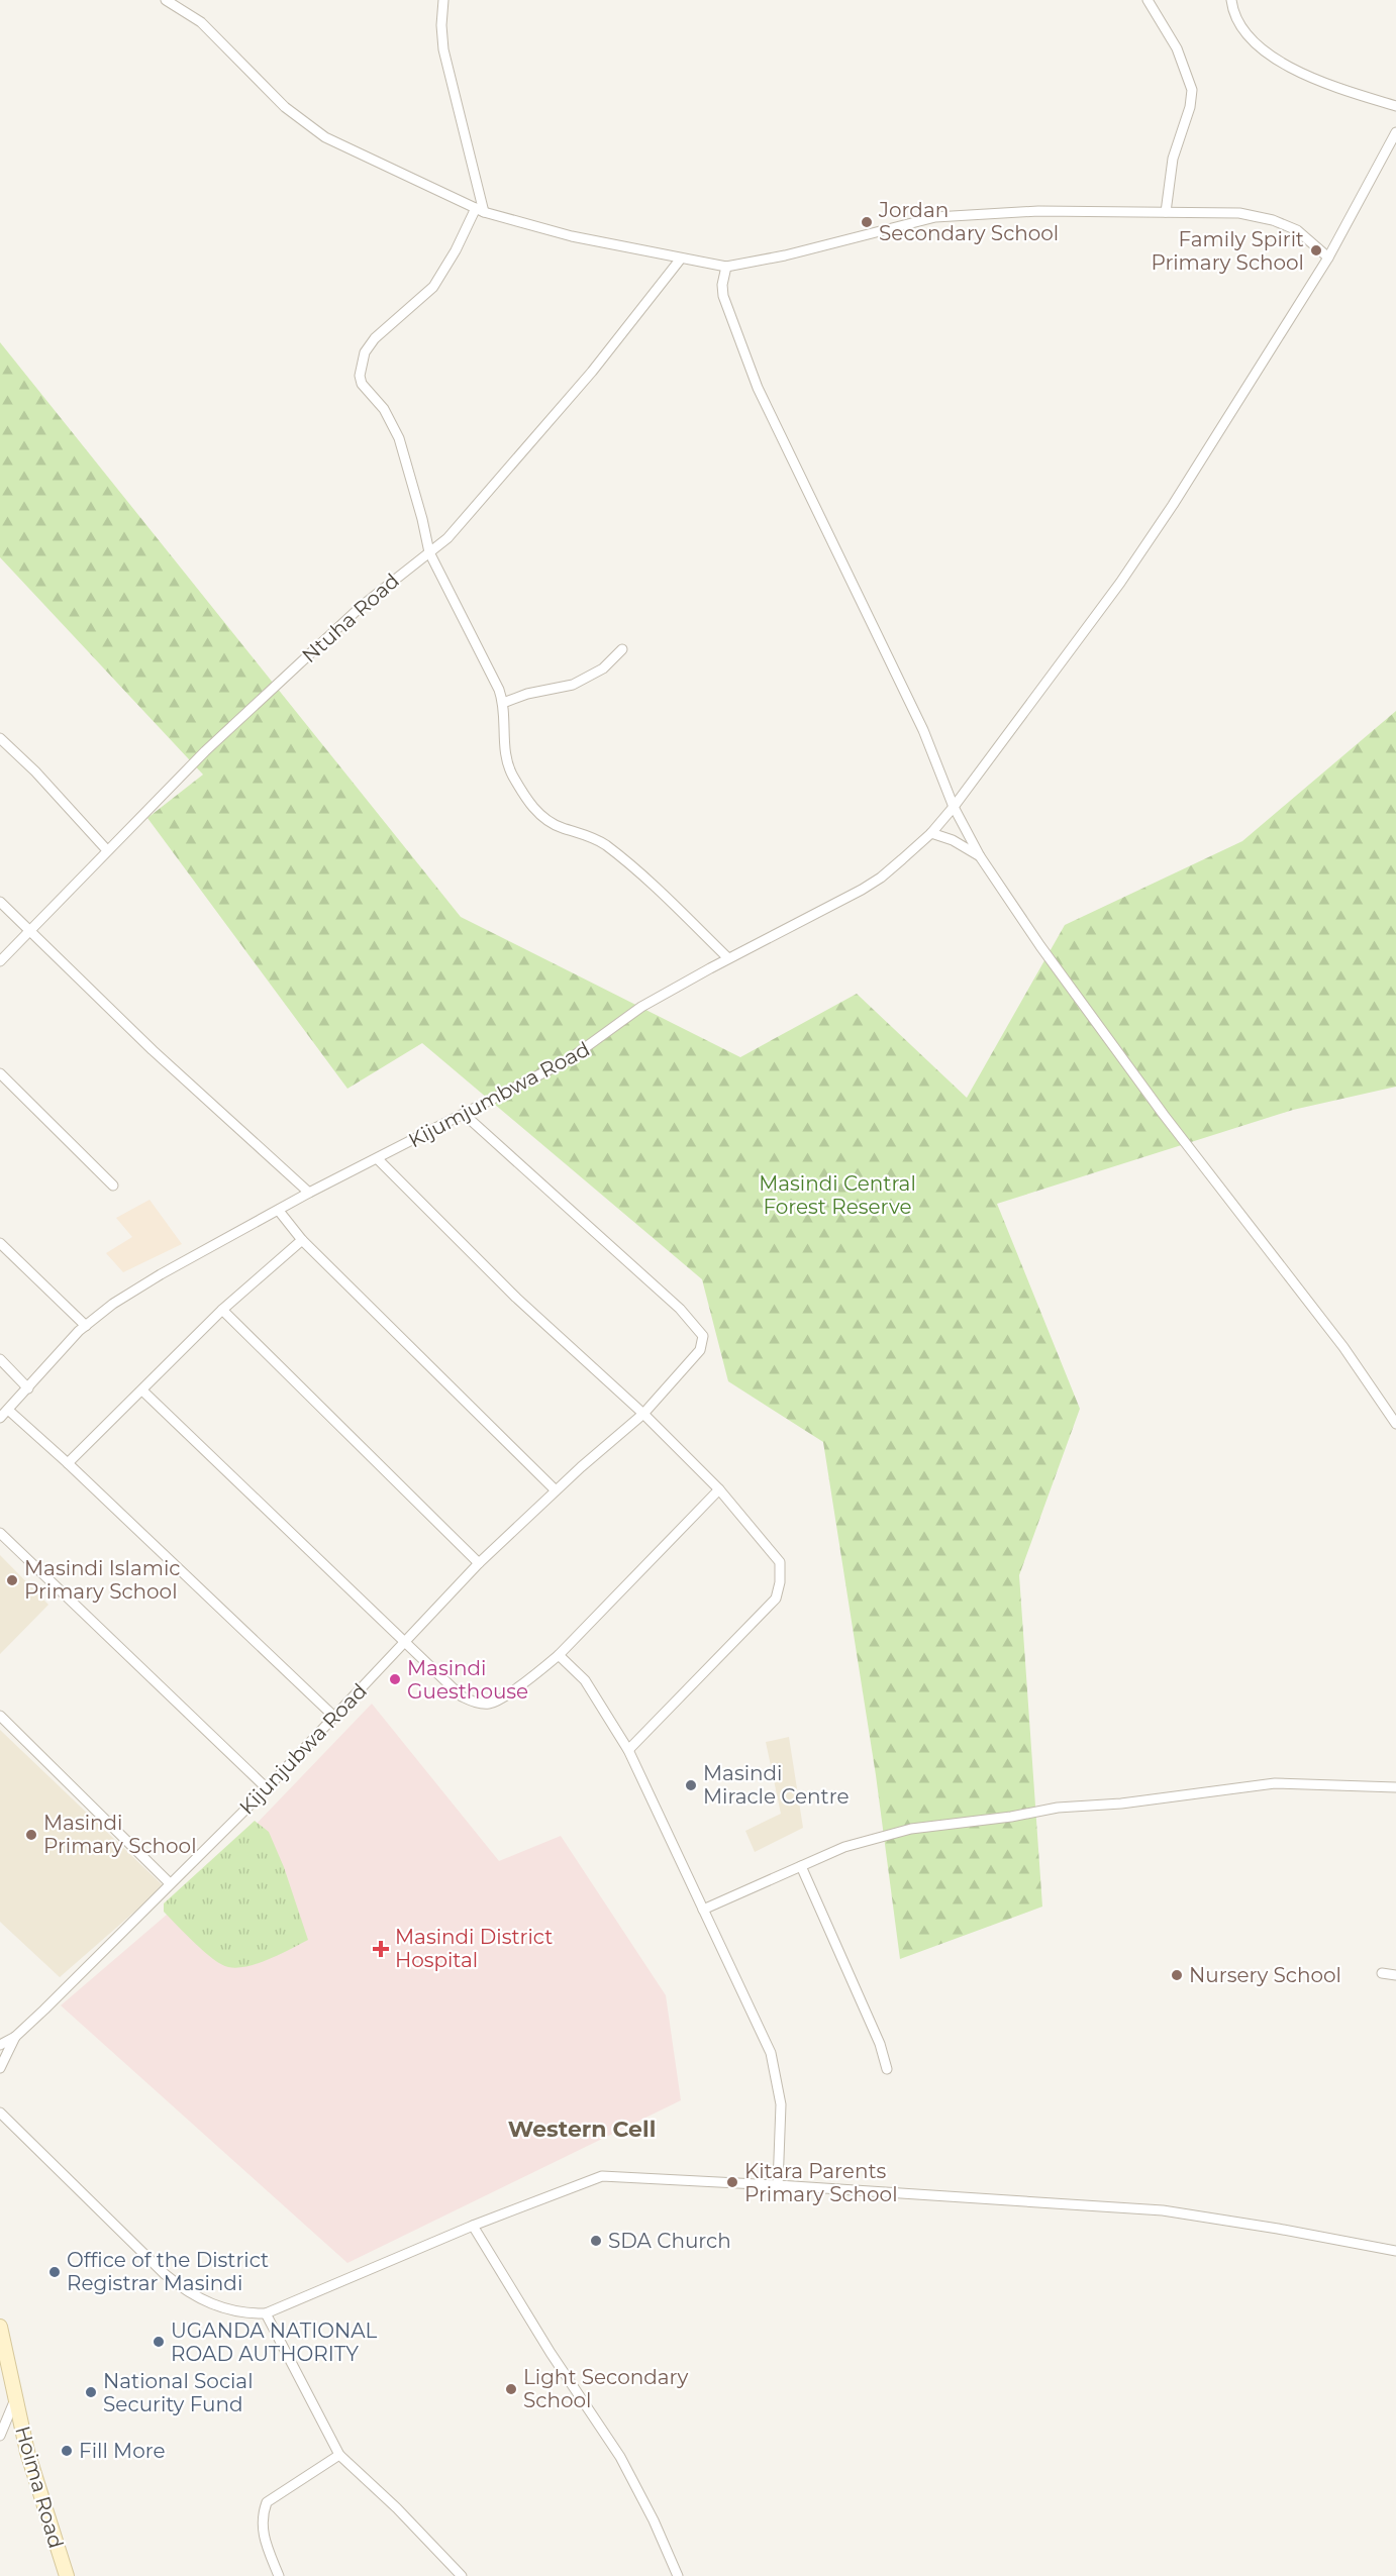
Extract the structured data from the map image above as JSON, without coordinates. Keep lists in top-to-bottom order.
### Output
{
  "streets": {
    "main road": ["Hoima Road"],
    "street": ["Ntuha Road", "Kijumjumbwa Road", "Kijunjubwa Road"]
  },
  "crossings": [
    ["Kijumjumbwa Road", "Kijunjubwa Road"]
  ],
  "districts": ["Western Cell"],
  "parks": ["Masindi Central Forest Reserve"],
  "places": {
    "other": [
      "Jordan Secondary School",
      "Family Spirit Primary School",
      "Masindi Islamic Primary School",
      "Masindi Guesthouse",
      "Masindi Miracle Centre",
      "Masindi Primary School",
      "Nursery School",
      "Kitara Parents Primary School",
      "SDA Church",
      "Office of the District Registrar Masindi",
      "UGANDA NATIONAL ROAD AUTHORITY",
      "Light Secondary School",
      "National Social Security Fund",
      "Fill More"
    ],
    "health": ["Masindi District Hospital"]
  }
}
